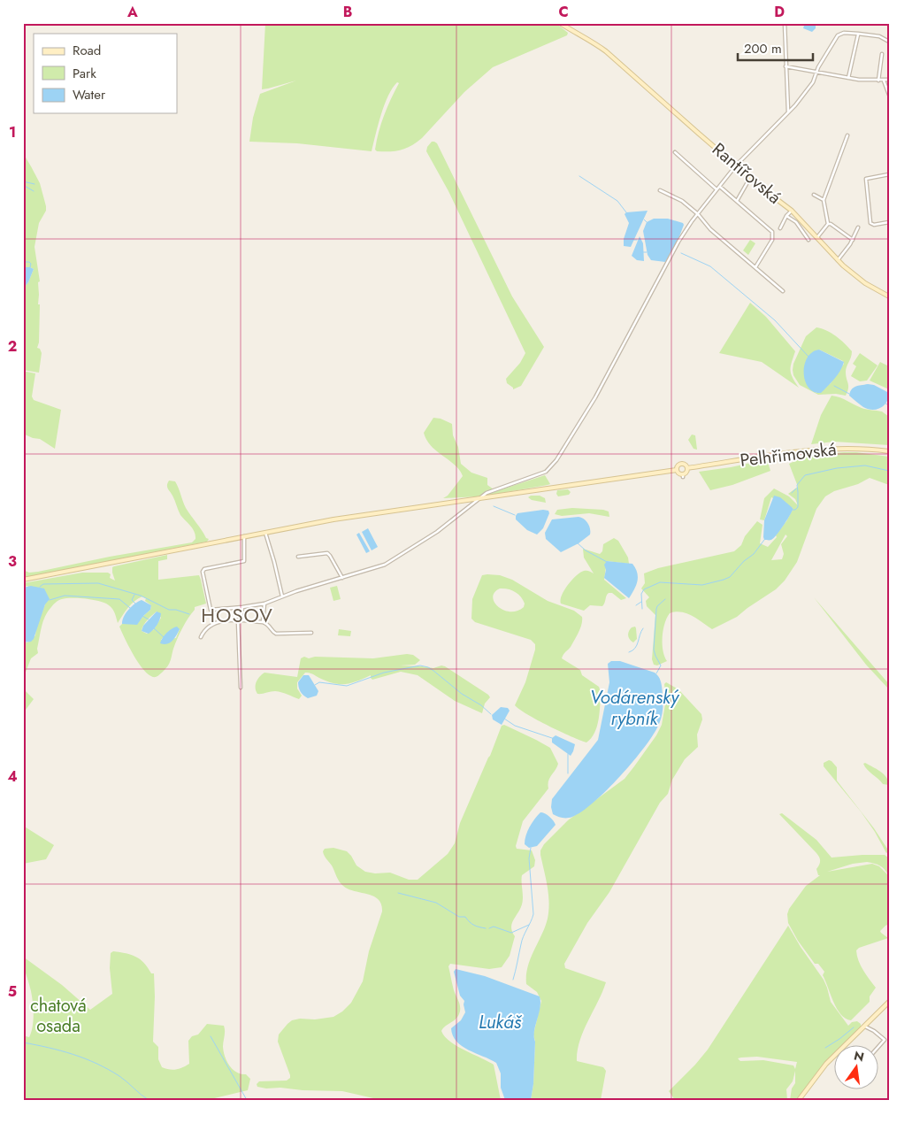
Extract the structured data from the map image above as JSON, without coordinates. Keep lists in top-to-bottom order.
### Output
{
  "streets": {
    "main road": ["Rantířovská", "Pelhřimovská"]
  },
  "districts": ["HOSOV"],
  "water": ["Vodárenský rybník", "Lukáš"],
  "parks": ["chatová osada"],
  "legend": ["Road", "Park", "Water"],
  "scale_bar": "200 m",
  "north": "top",
  "grid": {
    "columns": [
      "A",
      "B",
      "C",
      "D"
    ],
    "rows": [
      "1",
      "2",
      "3",
      "4",
      "5"
    ]
  }
}
